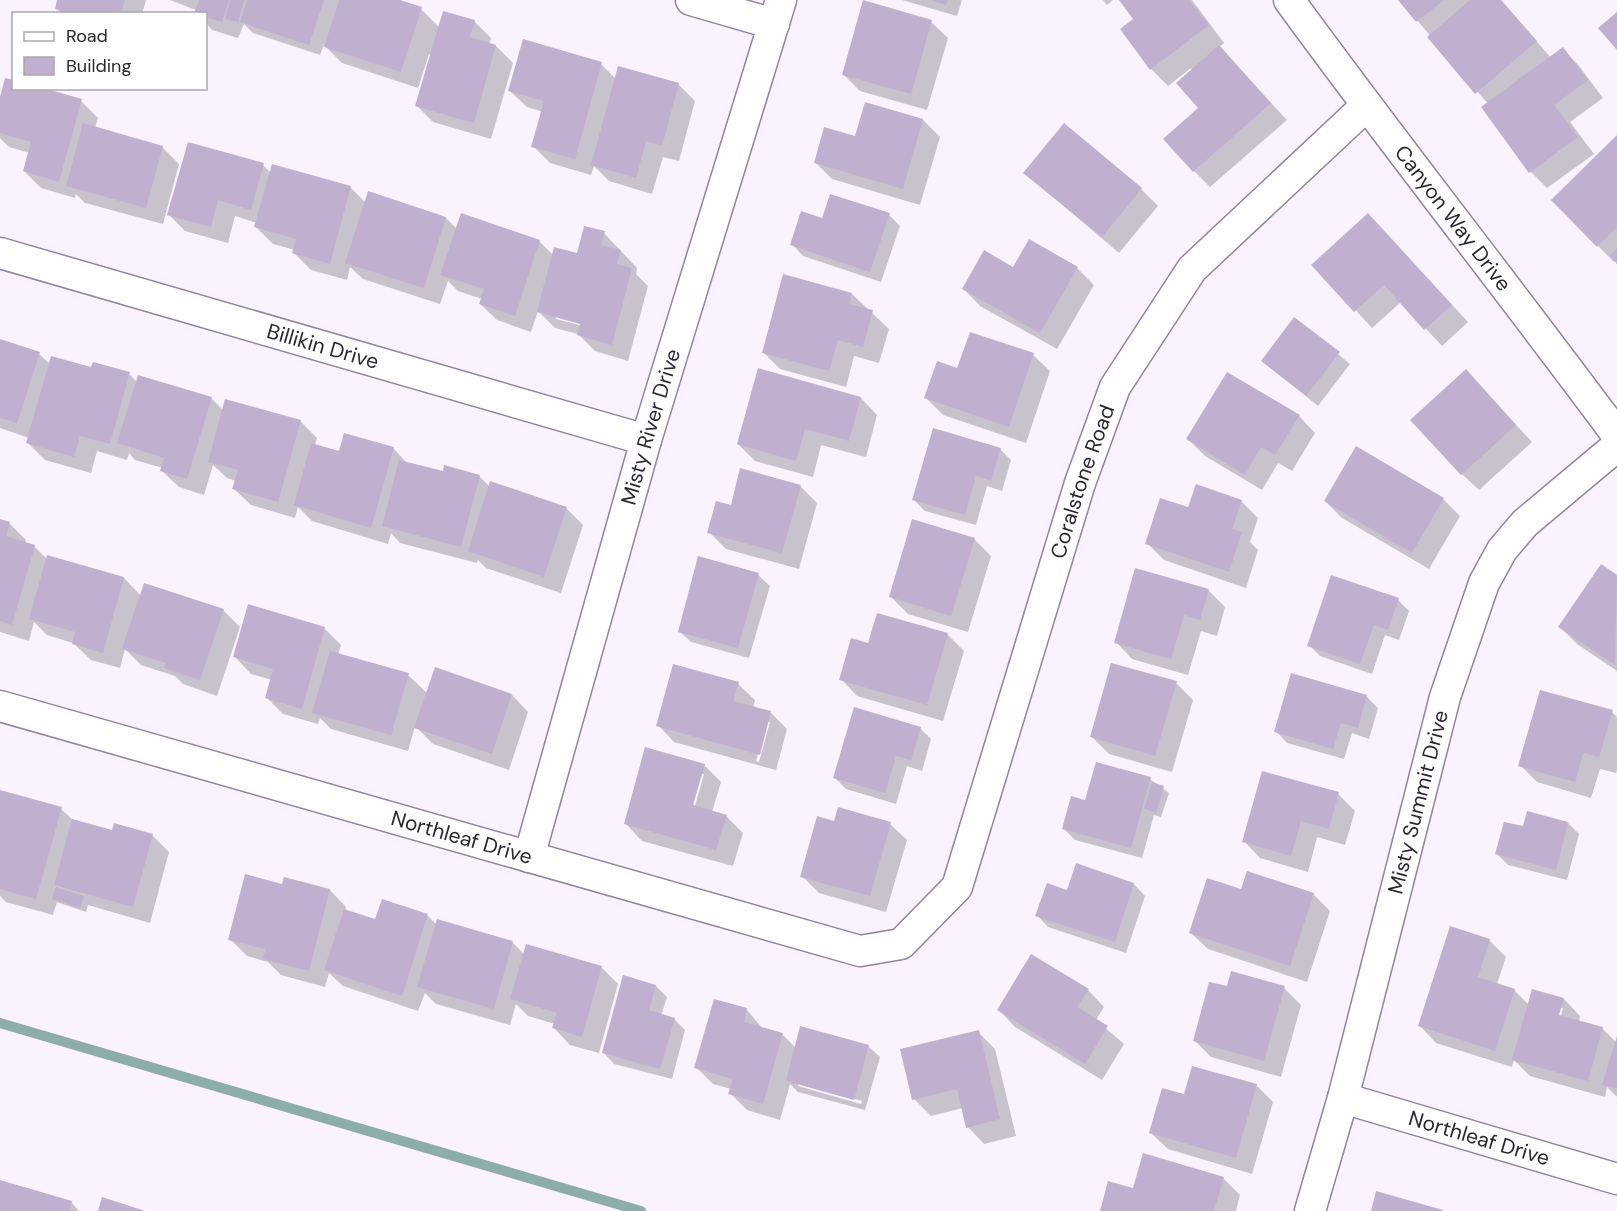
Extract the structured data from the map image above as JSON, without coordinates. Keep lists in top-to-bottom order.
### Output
{
  "streets": {
    "street": [
      "Canyon Way Drive",
      "Billikin Drive",
      "Misty River Drive",
      "Coralstone Road",
      "Misty Summit Drive",
      "Northleaf Drive"
    ]
  },
  "crossings": [
    ["Canyon Way Drive", "Coralstone Road"],
    ["Billikin Drive", "Misty River Drive"],
    ["Misty River Drive", "Northleaf Drive"],
    ["Coralstone Road", "Northleaf Drive"],
    ["Misty Summit Drive", "Northleaf Drive"]
  ],
  "legend": ["Road", "Building"]
}
